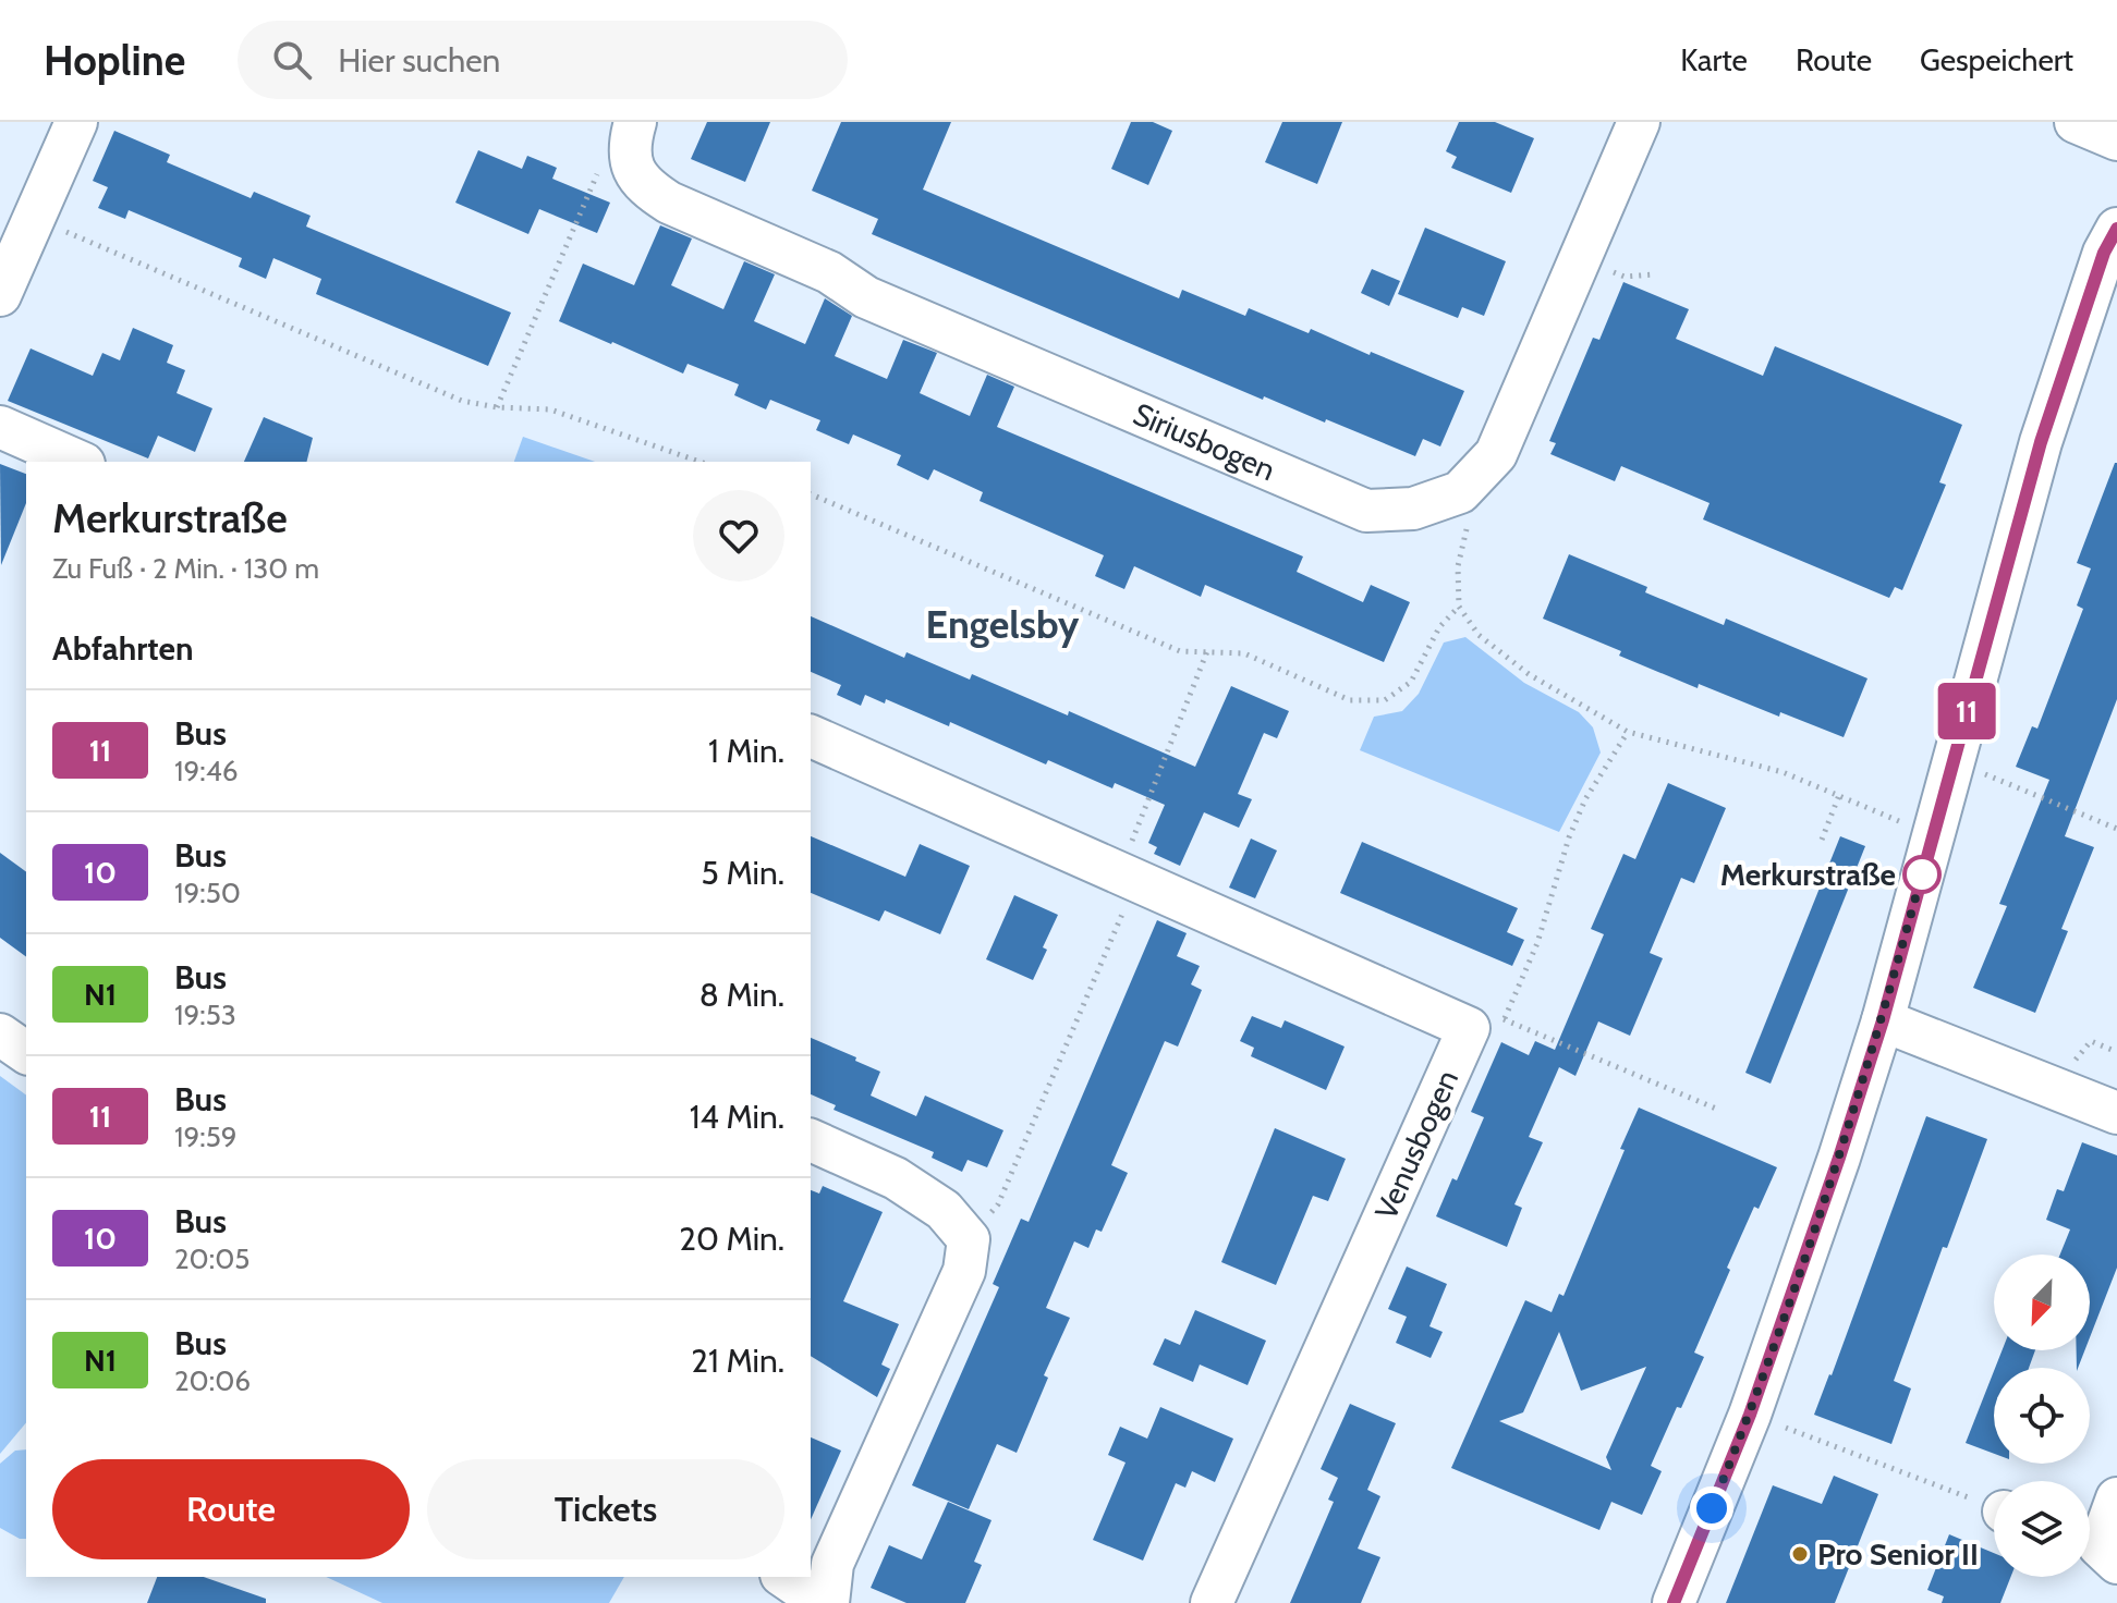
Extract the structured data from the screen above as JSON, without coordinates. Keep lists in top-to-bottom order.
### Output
{
  "streets": {
    "street": ["Siriusbogen", "Venusbogen"]
  },
  "districts": ["Engelsby"],
  "places": ["Merkurstraße", "Pro Senior II"],
  "lines": ["bus line 11"],
  "north": "bottom left",
  "page": {
    "header": "Hopline",
    "search": "Hier suchen",
    "nav": ["Karte", "Route", "Gespeichert"],
    "on_map": "11",
    "heading": [
      ["Merkurstraße", "Zu Fuß · 2 Min. · 130 m"],
      "Abfahrten"
    ],
    "list": [
      {
        "mark": "11",
        "name": "Bus",
        "note": "19:46",
        "value": "1 Min."
      },
      {
        "mark": "10",
        "name": "Bus",
        "note": "19:50",
        "value": "5 Min."
      },
      {
        "mark": "N1",
        "name": "Bus",
        "note": "19:53",
        "value": "8 Min."
      },
      {
        "mark": "11",
        "name": "Bus",
        "note": "19:59",
        "value": "14 Min."
      },
      {
        "mark": "10",
        "name": "Bus",
        "note": "20:05",
        "value": "20 Min."
      },
      {
        "mark": "N1",
        "name": "Bus",
        "note": "20:06",
        "value": "21 Min."
      }
    ],
    "buttons": ["Route", "Tickets"]
  }
}
